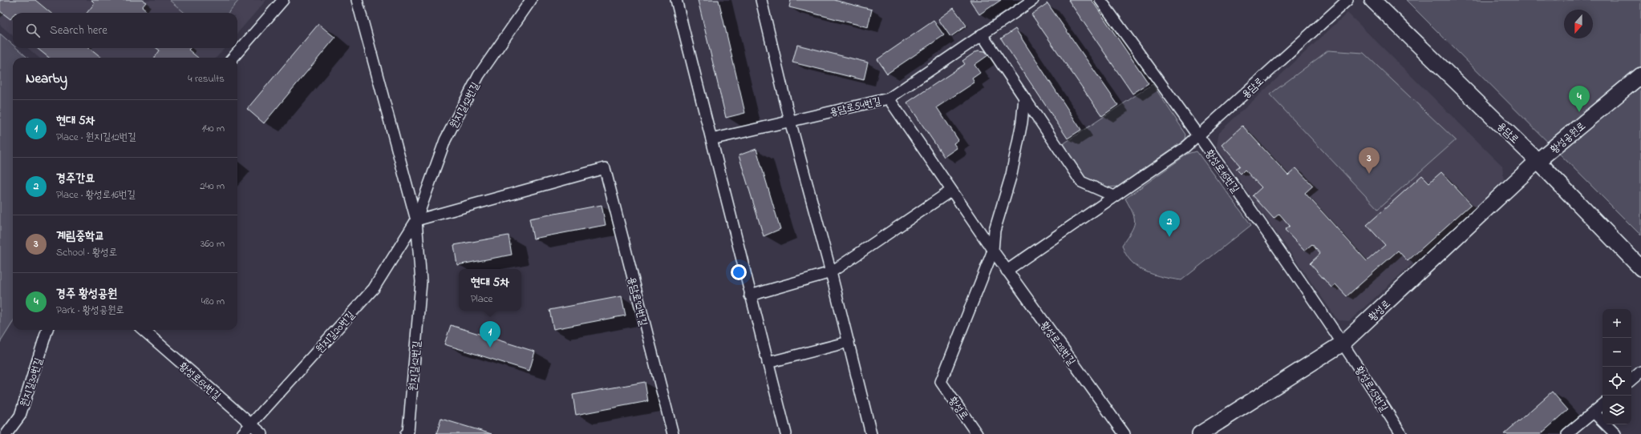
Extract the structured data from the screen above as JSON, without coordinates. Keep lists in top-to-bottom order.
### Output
{
  "streets": {
    "street": [
      "용담로",
      "원지길12번길",
      "용담로54번길",
      "황성공원로",
      "황성로16번길",
      "용담로92번길",
      "황성로",
      "원지길20번길",
      "황성로28번길",
      "황성로64번길",
      "원지길30번길",
      "황성로15번길"
    ]
  },
  "crossings": [
    ["용담로", "황성공원로"],
    ["용담로", "황성로16번길"],
    ["용담로", "황성로"],
    ["용담로", "황성로28번길"],
    ["원지길12번길", "용담로92번길"],
    ["원지길12번길", "원지길20번길"],
    ["용담로54번길", "황성로28번길"],
    ["황성공원로", "황성로"],
    ["황성로16번길", "황성로"],
    ["황성로16번길", "황성로15번길"],
    ["용담로92번길", "원지길20번길"],
    ["황성로", "황성로28번길"],
    ["황성로", "황성로15번길"],
    ["원지길20번길", "황성로64번길"]
  ],
  "north": "bottom",
  "page": {
    "search": "Search here",
    "heading": ["Nearby", "4 results"],
    "pins": [
      "4",
      "3",
      "2",
      "1"
    ],
    "list": [
      {
        "mark": "1",
        "name": "현대 5차",
        "note": "Place · 원지길12번길",
        "value": "140 m"
      },
      {
        "mark": "2",
        "name": "경주간묘",
        "note": "Place · 황성로16번길",
        "value": "240 m"
      },
      {
        "mark": "3",
        "name": "계림중학교",
        "note": "School · 황성로",
        "value": "360 m"
      },
      {
        "mark": "4",
        "name": "경주 황성공원",
        "note": "Park · 황성공원로",
        "value": "480 m"
      }
    ],
    "popup": ["현대 5차", "Place"],
    "map_buttons": ["+", "−"]
  }
}
